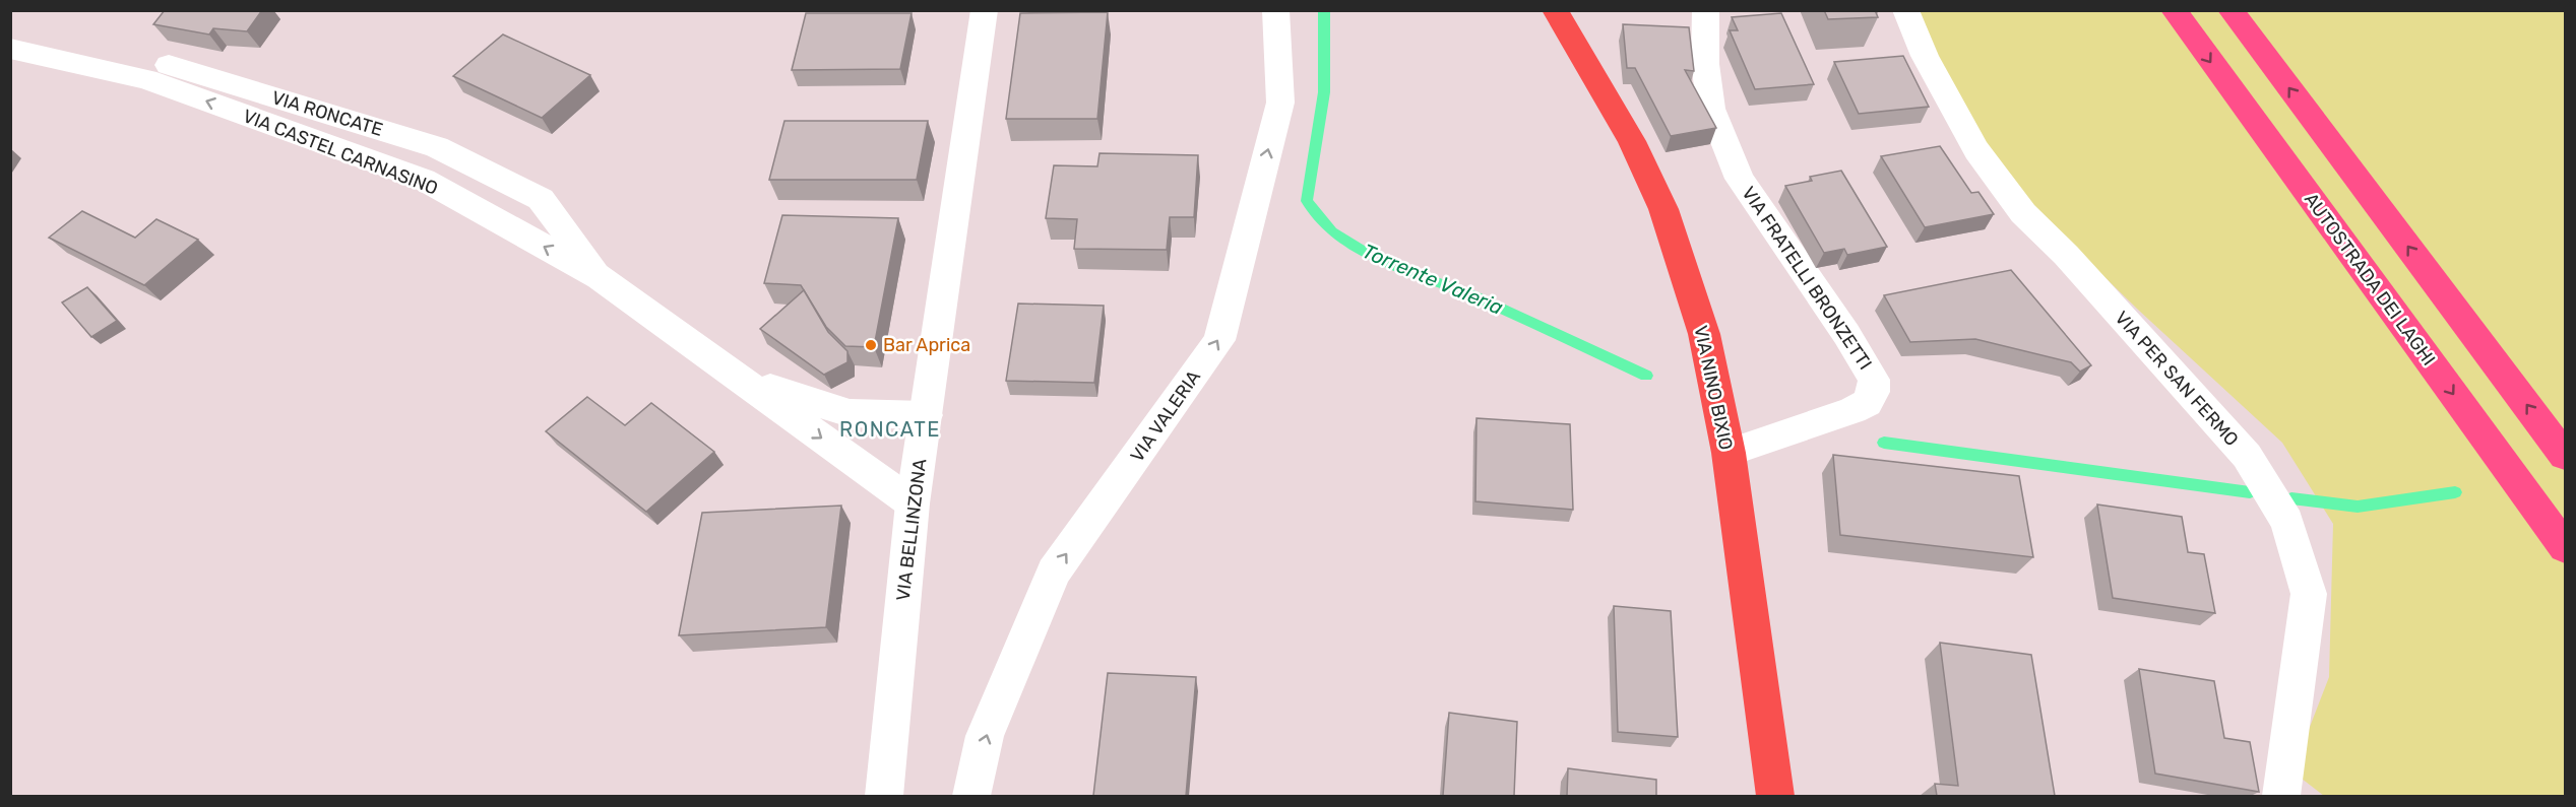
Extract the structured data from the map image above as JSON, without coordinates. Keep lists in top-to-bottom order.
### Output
{
  "streets": {
    "highway": ["AUTOSTRADA DEI LAGHI"],
    "main road": ["VIA NINO BIXIO"],
    "street": [
      "VIA RONCATE",
      "VIA CASTEL CARNASINO",
      "VIA FRATELLI BRONZETTI",
      "VIA PER SAN FERMO",
      "VIA VALERIA",
      "VIA BELLINZONA"
    ]
  },
  "crossings": [
    ["VIA RONCATE", "VIA CASTEL CARNASINO"],
    ["VIA CASTEL CARNASINO", "VIA BELLINZONA"],
    ["VIA FRATELLI BRONZETTI", "VIA NINO BIXIO"]
  ],
  "one_way": ["VIA VALERIA"],
  "districts": ["RONCATE"],
  "water": ["Torrente Valeria"],
  "places": ["Bar Aprica"]
}
